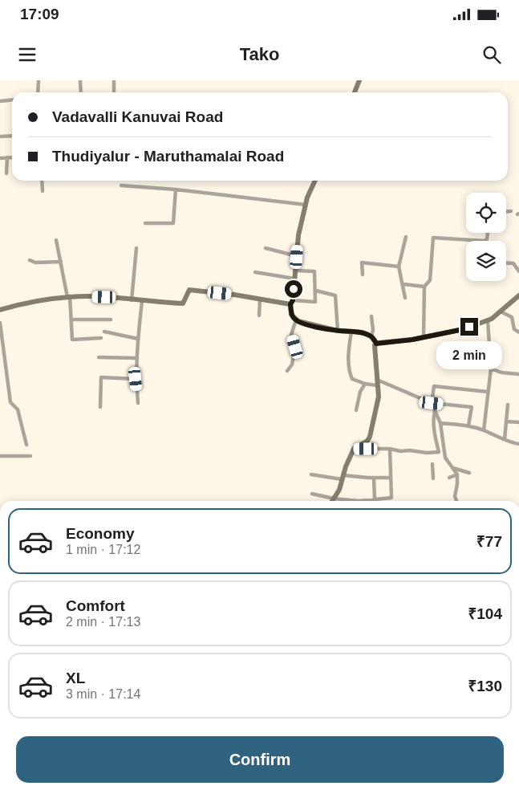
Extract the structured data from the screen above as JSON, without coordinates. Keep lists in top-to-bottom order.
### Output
{
  "page": {
    "status": "17:09",
    "header": "Tako",
    "banner": ["Vadavalli Kanuvai Road", "Thudiyalur - Maruthamalai Road"],
    "bubble": "2 min",
    "list": [
      {
        "name": "Economy",
        "note": "1 min · 17:12",
        "value": "₹77"
      },
      {
        "name": "Comfort",
        "note": "2 min · 17:13",
        "value": "₹104"
      },
      {
        "name": "XL",
        "note": "3 min · 17:14",
        "value": "₹130"
      }
    ],
    "buttons": "Confirm"
  }
}
